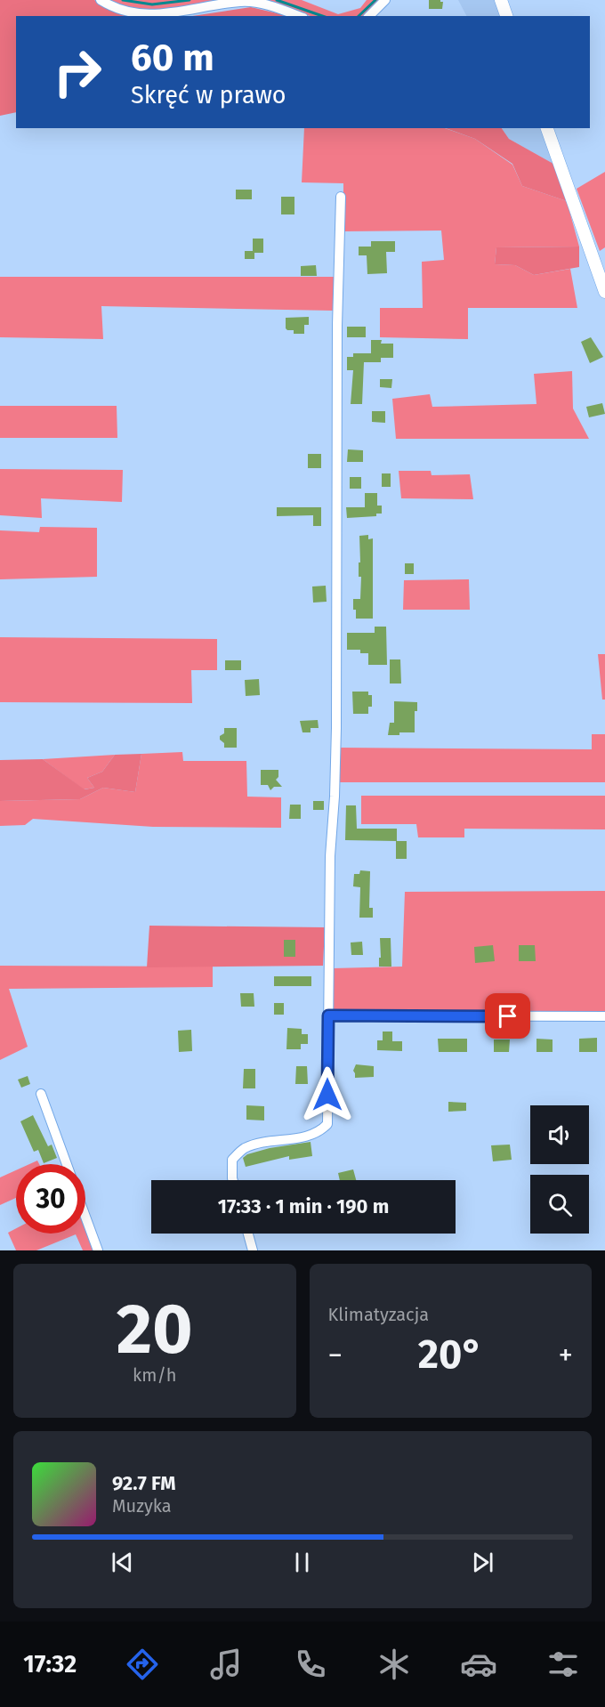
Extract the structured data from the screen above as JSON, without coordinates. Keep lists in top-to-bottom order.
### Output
{
  "page": {
    "turn": ["60 m", "Skręć w prawo"],
    "limit": "30",
    "trip": "17:33 · 1 min · 190 m",
    "tile": [
      ["20", "km/h"],
      "Klimatyzacja"
    ],
    "heat": ["−", "20°", "+"],
    "song": ["92.7 FM", "Muzyka"],
    "tabs": "17:32"
  }
}
